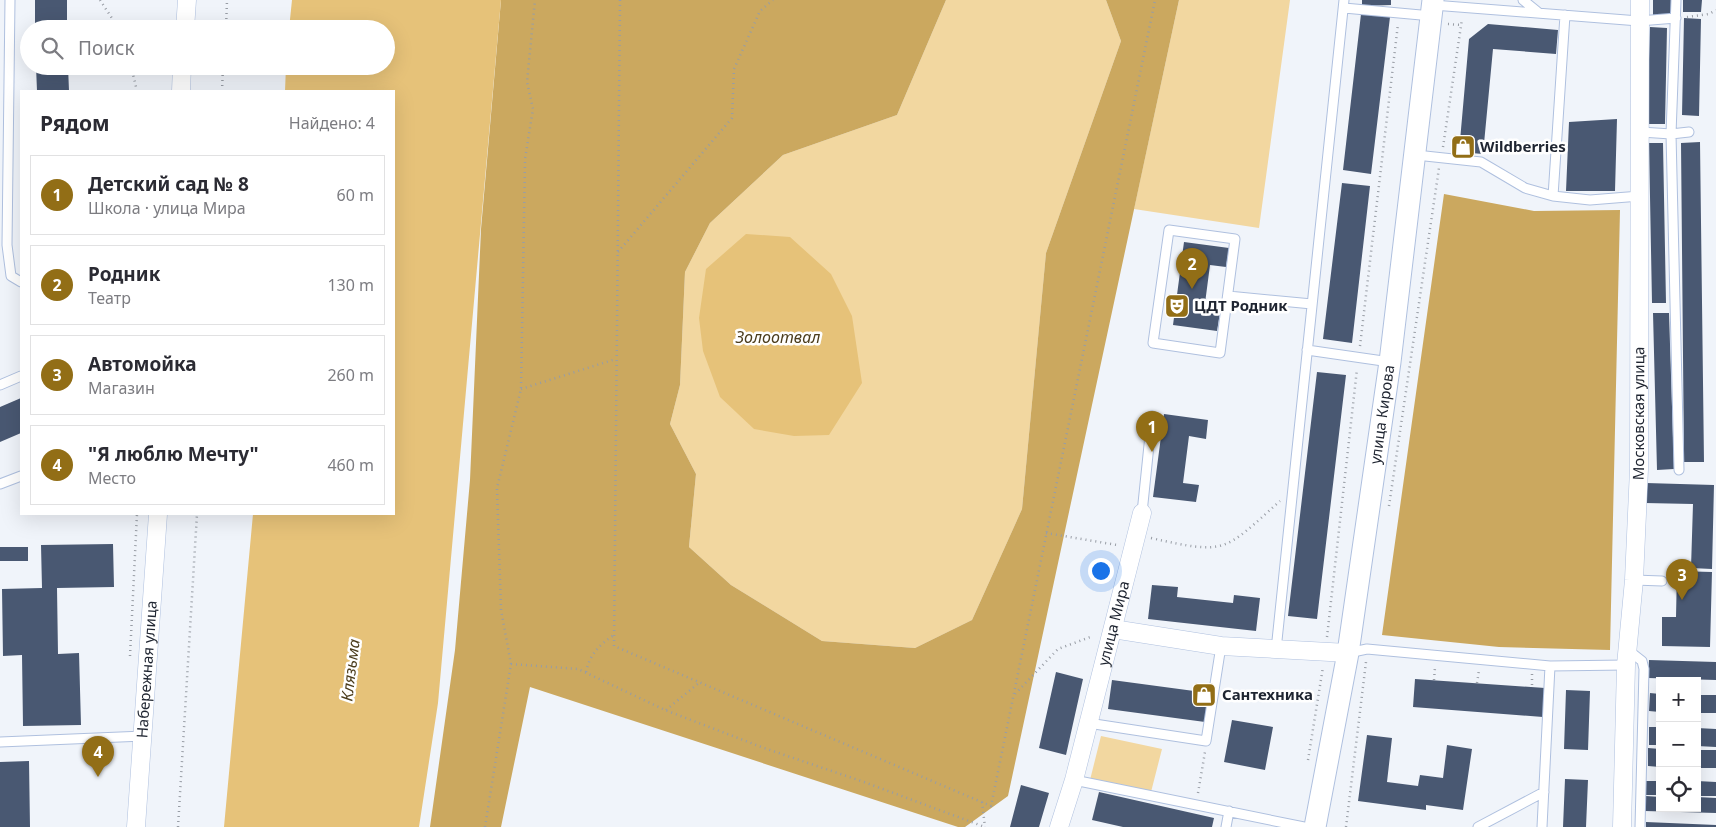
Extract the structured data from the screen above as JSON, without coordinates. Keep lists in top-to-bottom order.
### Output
{
  "streets": {
    "street": [
      "Московская улица",
      "улица Кирова",
      "улица Мира",
      "Набережная улица"
    ]
  },
  "water": ["Золоотвал", "Клязьма"],
  "places": {
    "shop": ["Wildberries", "Сантехника"],
    "theatre": ["ЦДТ Родник"]
  },
  "page": {
    "search": "Поиск",
    "heading": ["Рядом", "Найдено: 4"],
    "list": [
      {
        "mark": "1",
        "name": "Детский сад № 8",
        "note": "Школа · улица Мира",
        "value": "60 m"
      },
      {
        "mark": "2",
        "name": "Родник",
        "note": "Театр",
        "value": "130 m"
      },
      {
        "mark": "3",
        "name": "Автомойка",
        "note": "Магазин",
        "value": "260 m"
      },
      {
        "mark": "4",
        "name": "\"Я люблю Мечту\"",
        "note": "Место",
        "value": "460 m"
      }
    ],
    "pins": [
      "2",
      "1",
      "3",
      "4"
    ],
    "map_buttons": ["+", "−"]
  }
}
